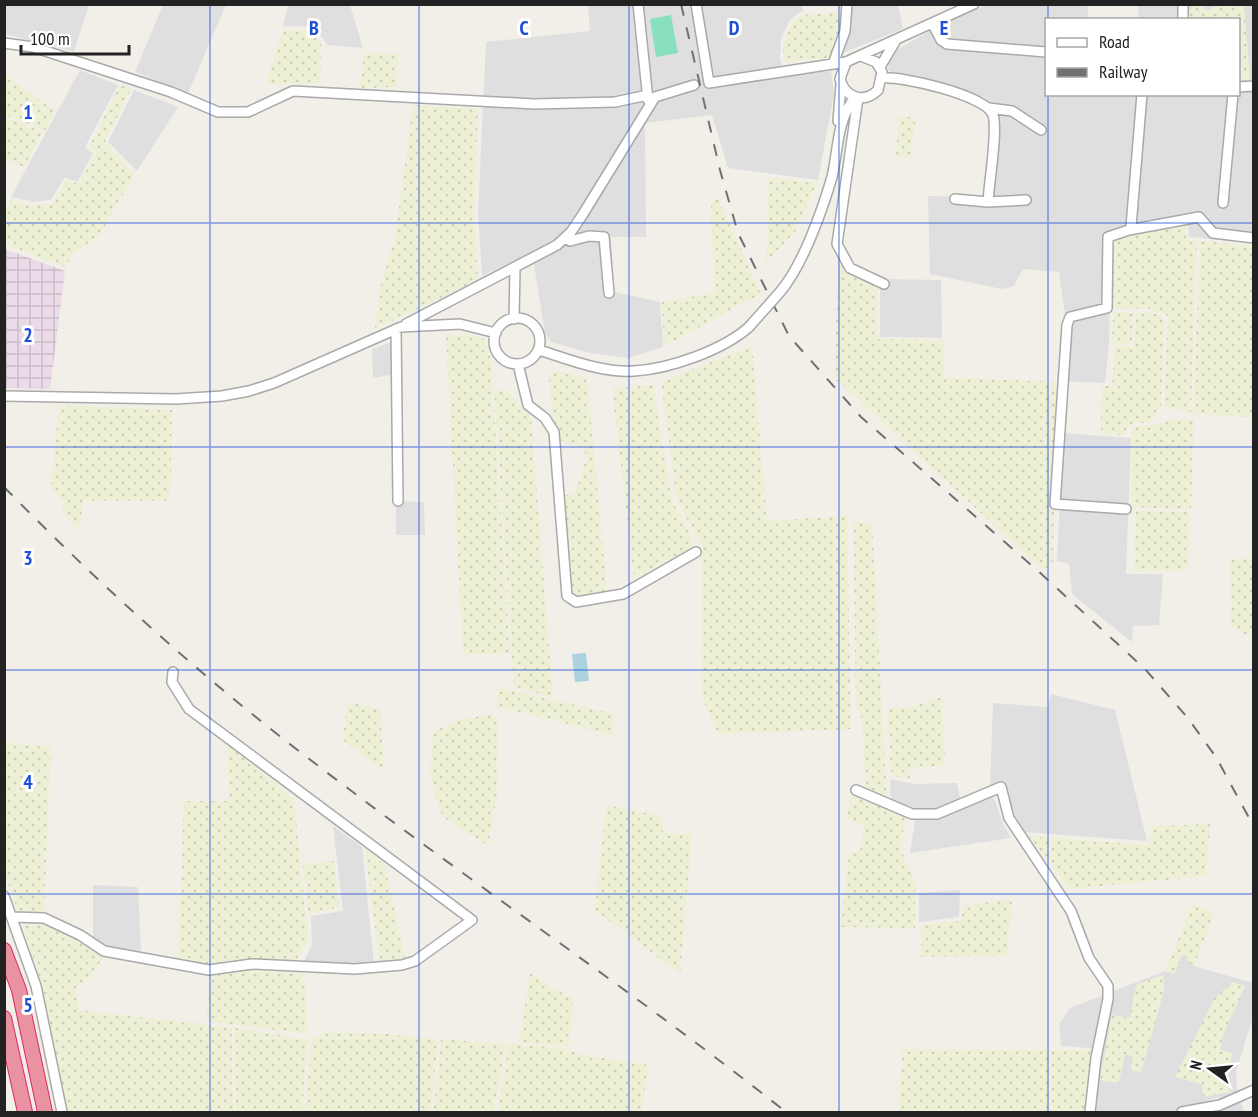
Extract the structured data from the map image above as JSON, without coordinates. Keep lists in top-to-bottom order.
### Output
{
  "legend": ["Road", "Railway"],
  "scale_bar": "100 m",
  "north": "left",
  "grid": {
    "columns": [
      "B",
      "C",
      "D",
      "E"
    ],
    "rows": [
      "1",
      "2",
      "3",
      "4",
      "5"
    ]
  }
}
